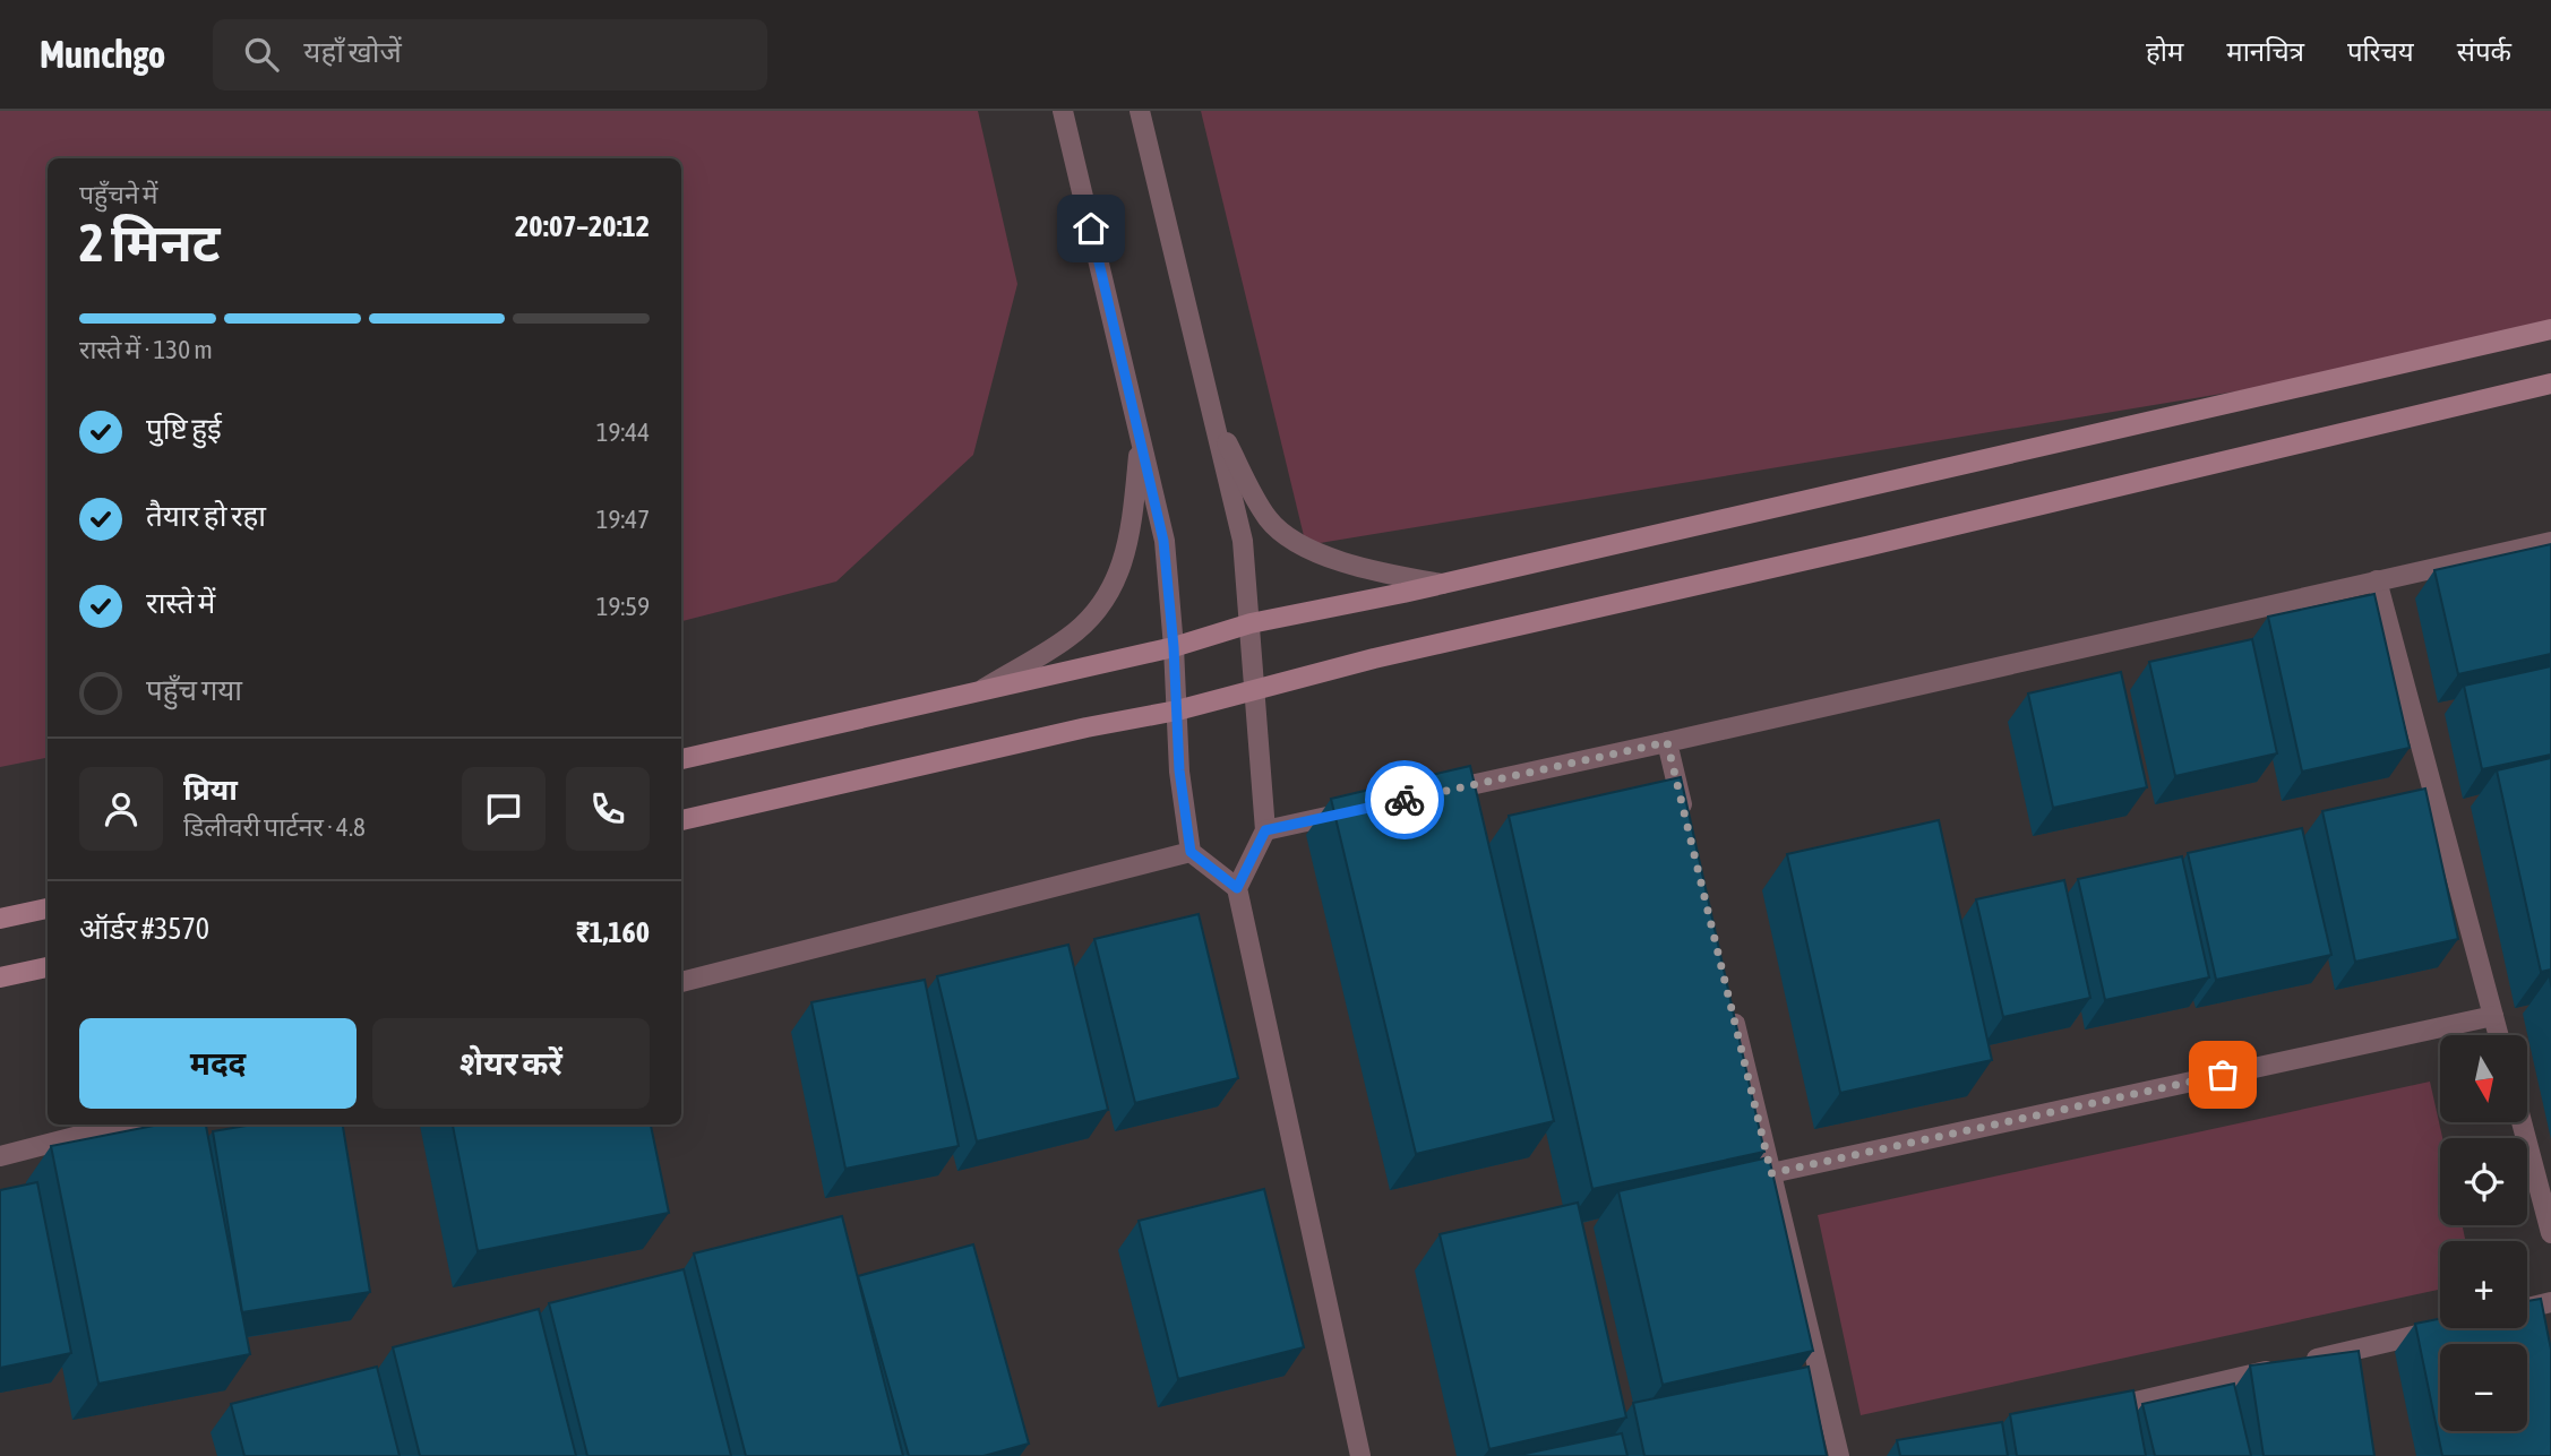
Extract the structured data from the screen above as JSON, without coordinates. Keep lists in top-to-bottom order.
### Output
{
  "north": "bottom",
  "page": {
    "header": "Munchgo",
    "search": "यहाँ खोजें",
    "nav": [
      "होम",
      "मानचित्र",
      "परिचय",
      "संपर्क"
    ],
    "heading": ["2 मिनट", "पहुँचने में", "20:07–20:12"],
    "panel": [
      "प्रिया",
      "डिलीवरी पार्टनर · 4.8",
      "ऑर्डर #3570",
      "₹1,160"
    ],
    "bar": "रास्ते में · 130 m",
    "list": [
      ["पुष्टि हुई", "19:44"],
      ["तैयार हो रहा", "19:47"],
      ["रास्ते में", "19:59"],
      "पहुँच गया"
    ],
    "buttons": ["मदद", "शेयर करें"],
    "map_buttons": ["+", "−"]
  }
}
